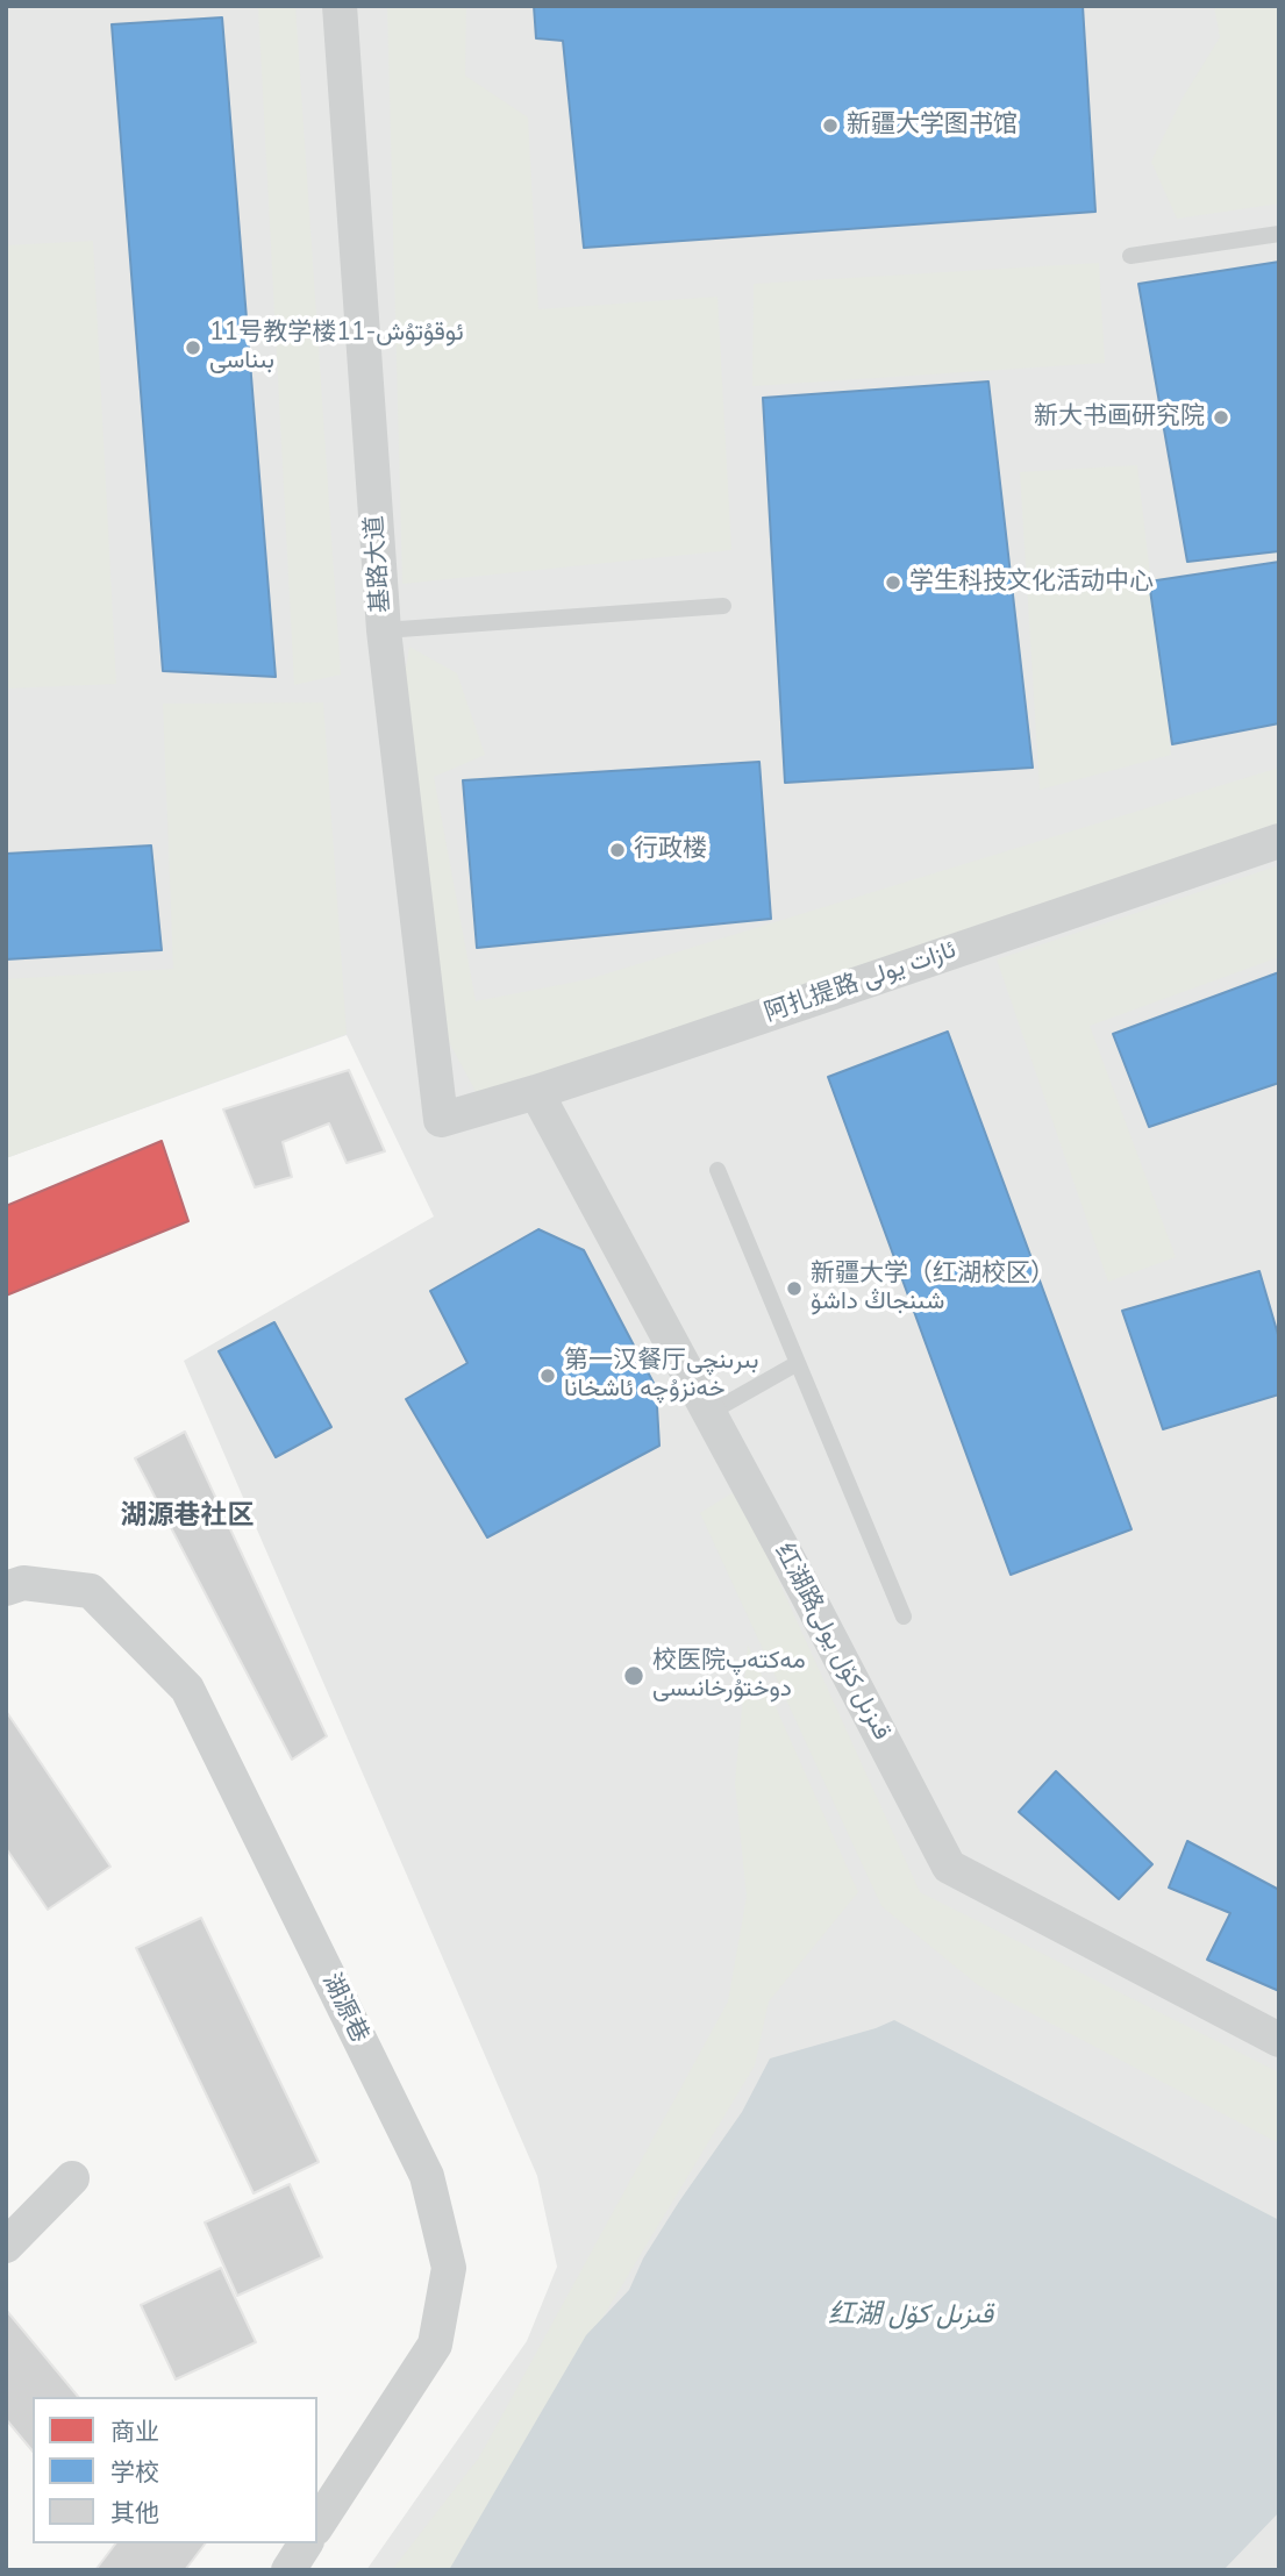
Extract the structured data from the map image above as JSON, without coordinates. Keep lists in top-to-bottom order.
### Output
{
  "streets": {
    "street": [
      "基路大道",
      "阿扎提路 ئازات يولى",
      "红湖路قىزىل كۆل يولى",
      "湖源巷"
    ]
  },
  "crossings": [
    ["基路大道", "阿扎提路 ئازات يولى"],
    ["阿扎提路 ئازات يولى", "红湖路قىزىل كۆل يولى"]
  ],
  "districts": ["湖源巷社区"],
  "water": ["红湖 قىزىل كۆل"],
  "places": [
    "新疆大学图书馆",
    "11号教学楼11-ئوقۇتۇش بىناسى",
    "新大书画研究院",
    "学生科技文化活动中心",
    "行政楼",
    "新疆大学（红湖校区） شىنجاڭ داشۆ",
    "第一汉餐厅بىرىنچى خەنزۇچە ئاشخانا",
    "校医院مەكتەپ دوختۇرخانىسى"
  ],
  "legend": ["商业", "学校", "其他"]
}
